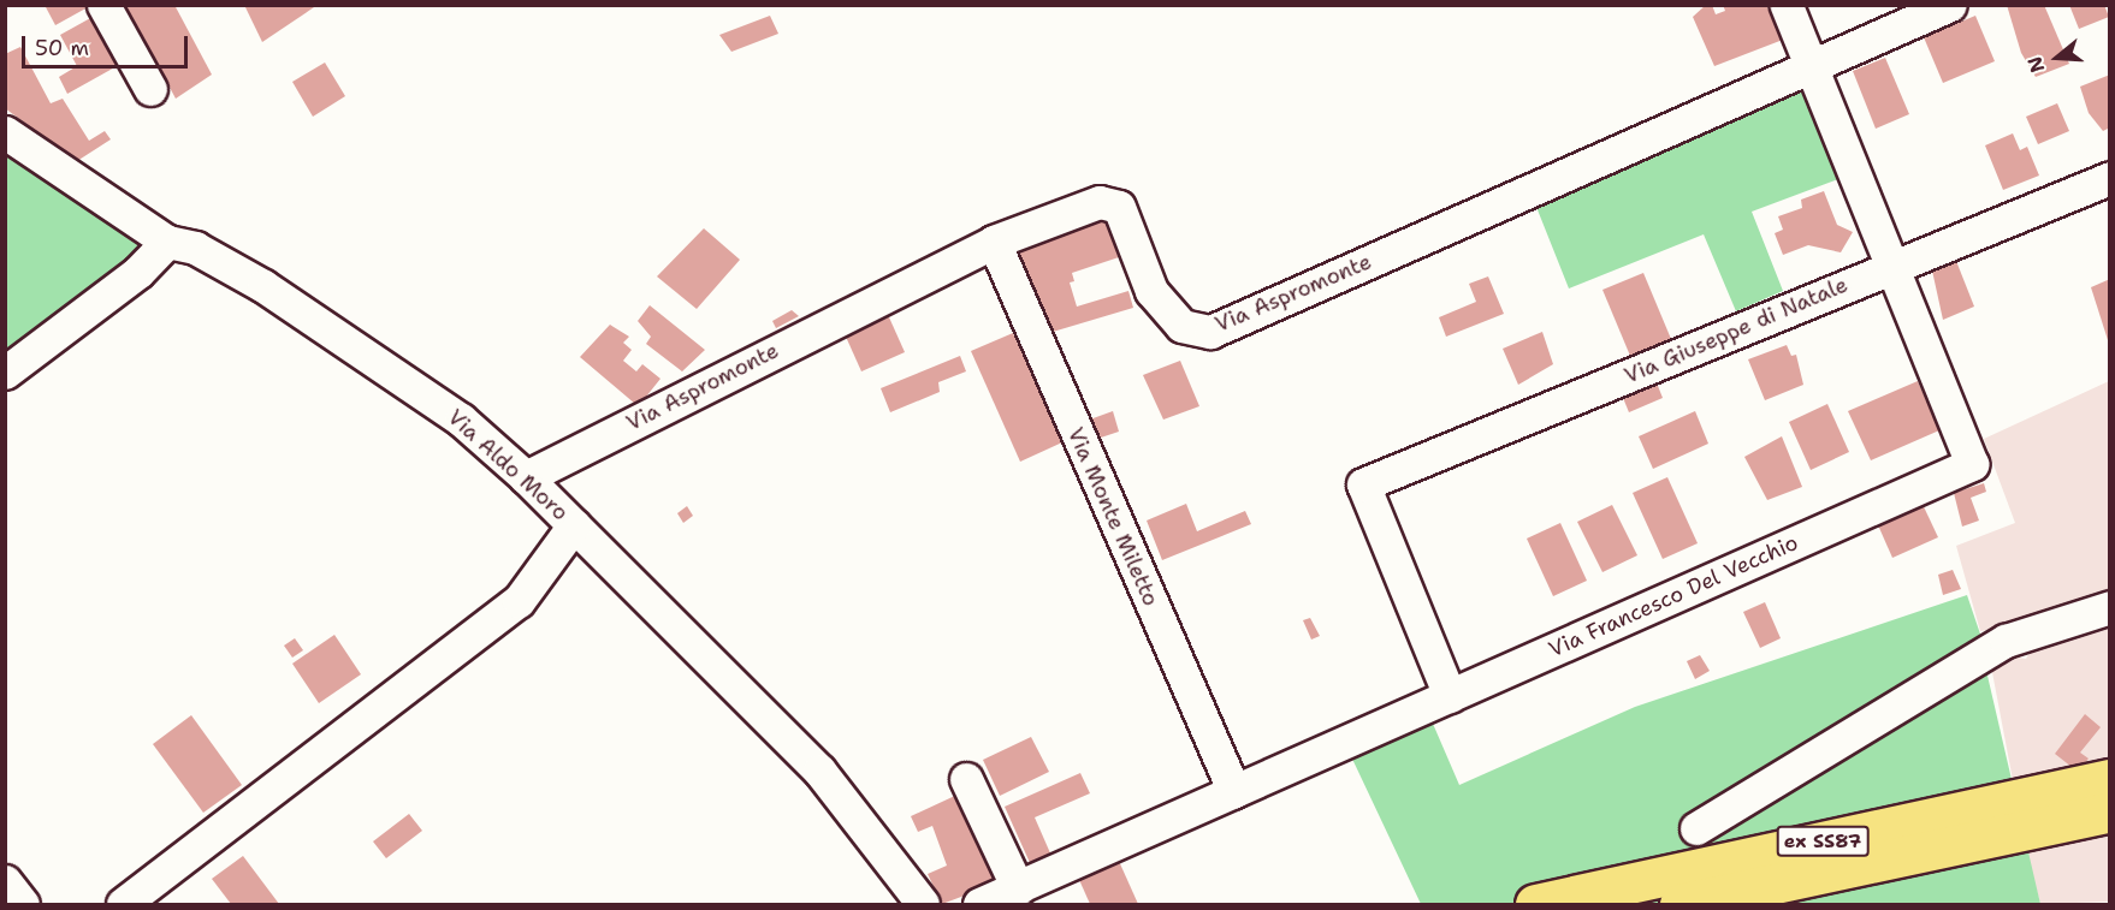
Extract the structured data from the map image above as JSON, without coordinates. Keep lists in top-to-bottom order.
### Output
{
  "streets": {
    "highway": ["ex SS87"],
    "street": [
      "Via Aspromonte",
      "Via Giuseppe di Natale",
      "Via Aldo Moro",
      "Via Monte Miletto",
      "Via Francesco Del Vecchio"
    ]
  },
  "crossings": [
    ["Via Aspromonte", "Via Aldo Moro"],
    ["Via Aspromonte", "Via Monte Miletto"],
    ["Via Aspromonte", "Via Francesco Del Vecchio"],
    ["Via Giuseppe di Natale", "Via Francesco Del Vecchio"],
    ["Via Monte Miletto", "Via Francesco Del Vecchio"]
  ],
  "scale_bar": "50 m",
  "north": "left"
}
